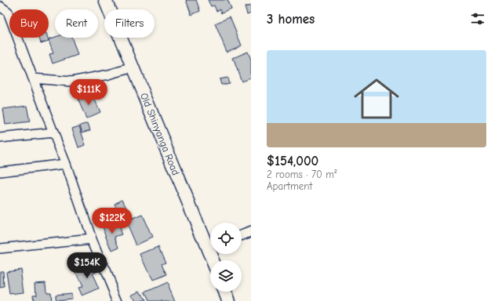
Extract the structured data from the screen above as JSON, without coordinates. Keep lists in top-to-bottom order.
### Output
{
  "streets": {
    "main road": ["Old Shinyanga Road"]
  },
  "page": {
    "heading": "3 homes",
    "chip": ["Buy", "Rent", "Filters"],
    "list": [
      {
        "name": "$154,000",
        "note": "2 rooms · 70 m² · Apartment"
      }
    ],
    "price": ["$111K", "$122K", "$154K"]
  }
}
